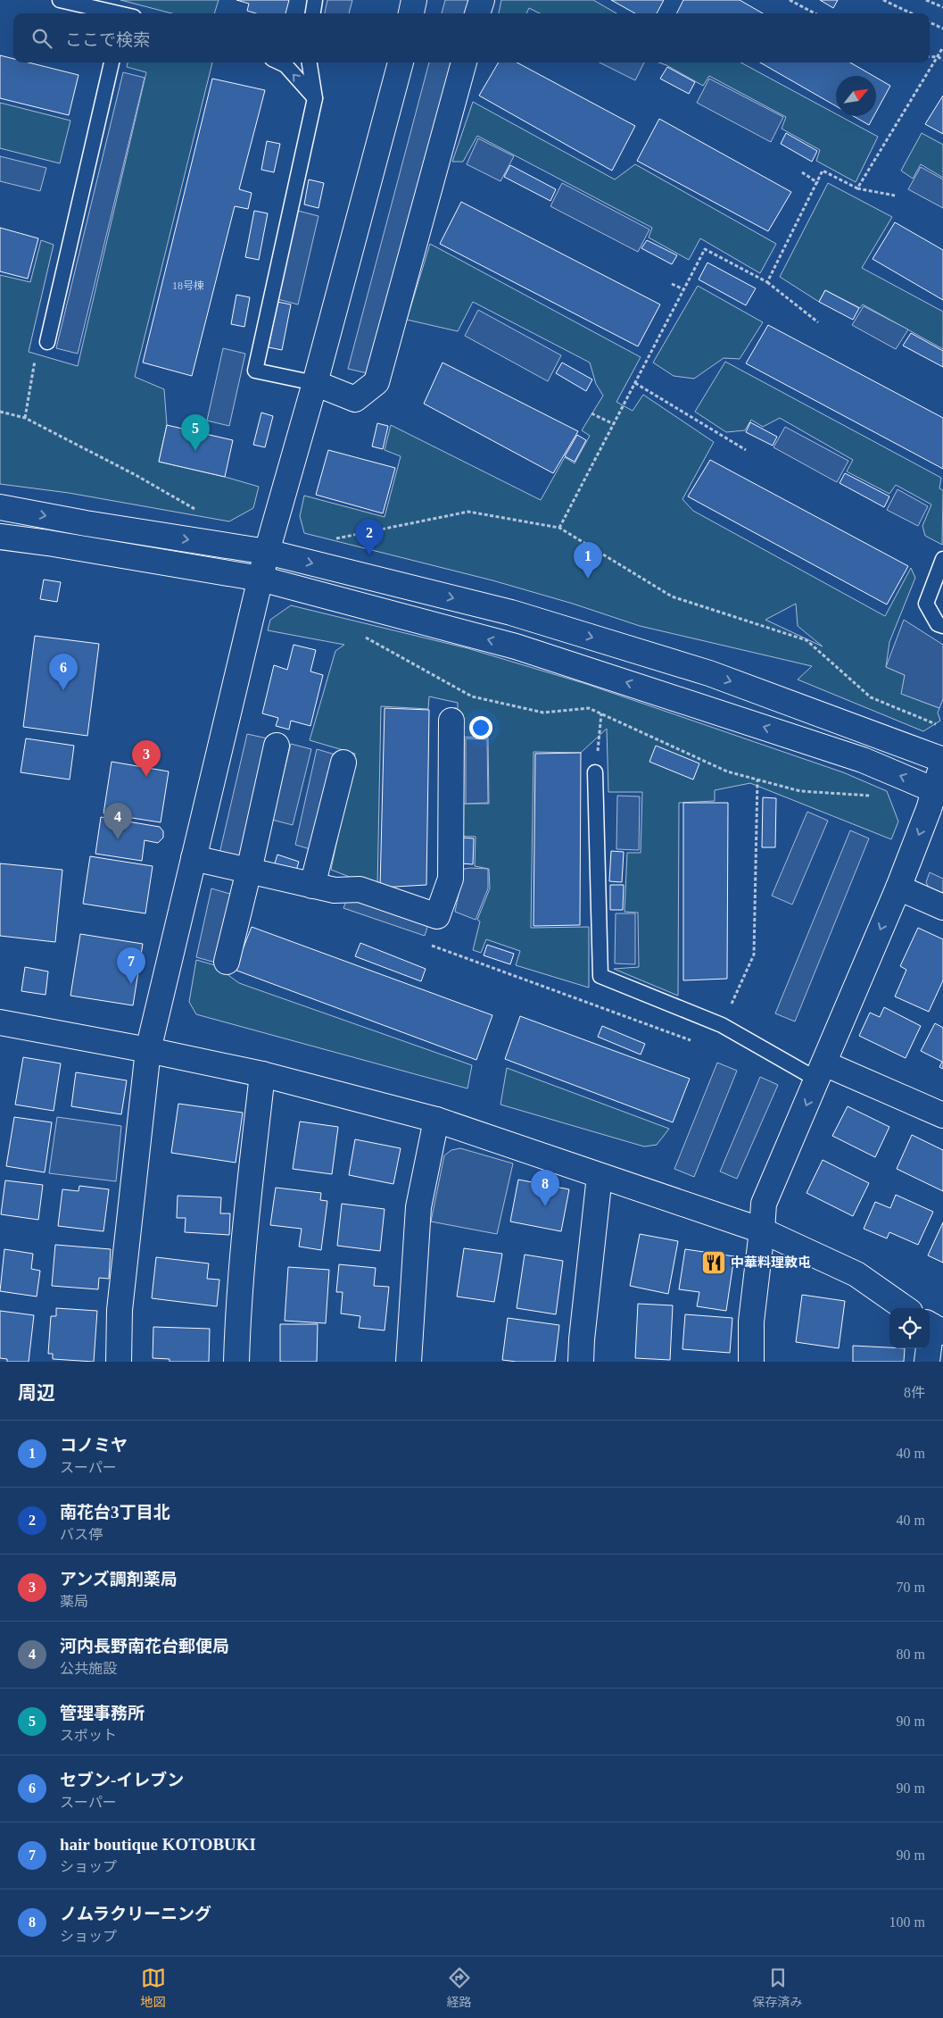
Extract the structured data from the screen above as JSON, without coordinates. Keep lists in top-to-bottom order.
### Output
{
  "places": {
    "restaurant": ["中華料理敦屯"]
  },
  "house_numbers": ["18号棟"],
  "north": "top right",
  "page": {
    "search": "ここで検索",
    "pins": [
      "5",
      "2",
      "1",
      "6",
      "3",
      "4",
      "7",
      "8"
    ],
    "heading": ["周辺", "8件"],
    "list": [
      {
        "mark": "1",
        "name": "コノミヤ",
        "note": "スーパー",
        "value": "40 m"
      },
      {
        "mark": "2",
        "name": "南花台3丁目北",
        "note": "バス停",
        "value": "40 m"
      },
      {
        "mark": "3",
        "name": "アンズ調剤薬局",
        "note": "薬局",
        "value": "70 m"
      },
      {
        "mark": "4",
        "name": "河内長野南花台郵便局",
        "note": "公共施設",
        "value": "80 m"
      },
      {
        "mark": "5",
        "name": "管理事務所",
        "note": "スポット",
        "value": "90 m"
      },
      {
        "mark": "6",
        "name": "セブン-イレブン",
        "note": "スーパー",
        "value": "90 m"
      },
      {
        "mark": "7",
        "name": "hair boutique KOTOBUKI",
        "note": "ショップ",
        "value": "90 m"
      },
      {
        "mark": "8",
        "name": "ノムラクリーニング",
        "note": "ショップ",
        "value": "100 m"
      }
    ],
    "nav": ["地図", "経路", "保存済み"]
  }
}
